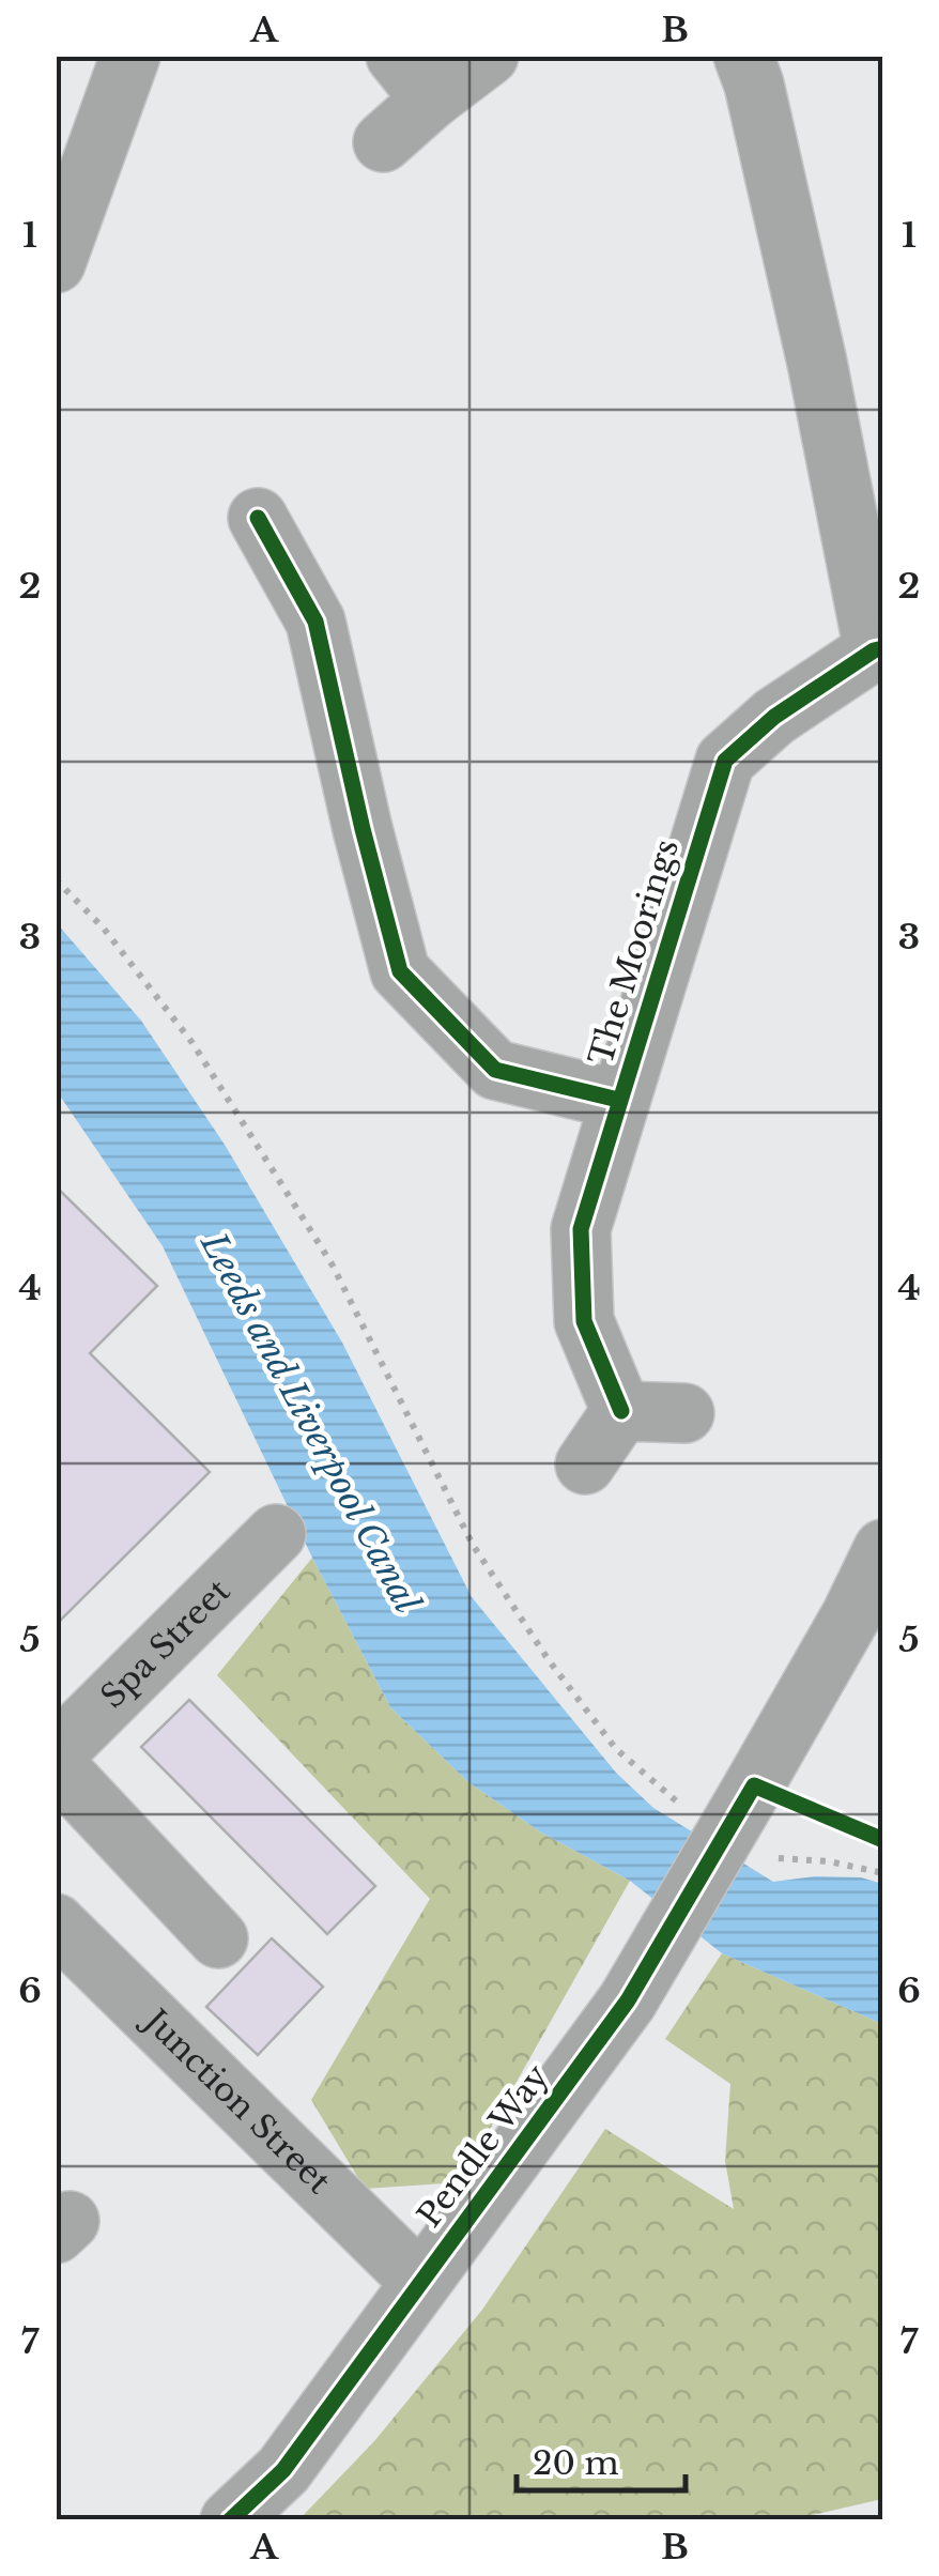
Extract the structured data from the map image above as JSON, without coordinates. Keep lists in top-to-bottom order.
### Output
{
  "streets": {
    "street": [
      "The Moorings",
      "Spa Street",
      "Junction Street",
      "Pendle Way"
    ]
  },
  "crossings": [
    ["Junction Street", "Pendle Way"]
  ],
  "water": ["Leeds and Liverpool Canal"],
  "scale_bar": "20 m",
  "grid": {
    "columns": ["A", "B"],
    "rows": [
      "1",
      "2",
      "3",
      "4",
      "5",
      "6",
      "7"
    ]
  }
}
